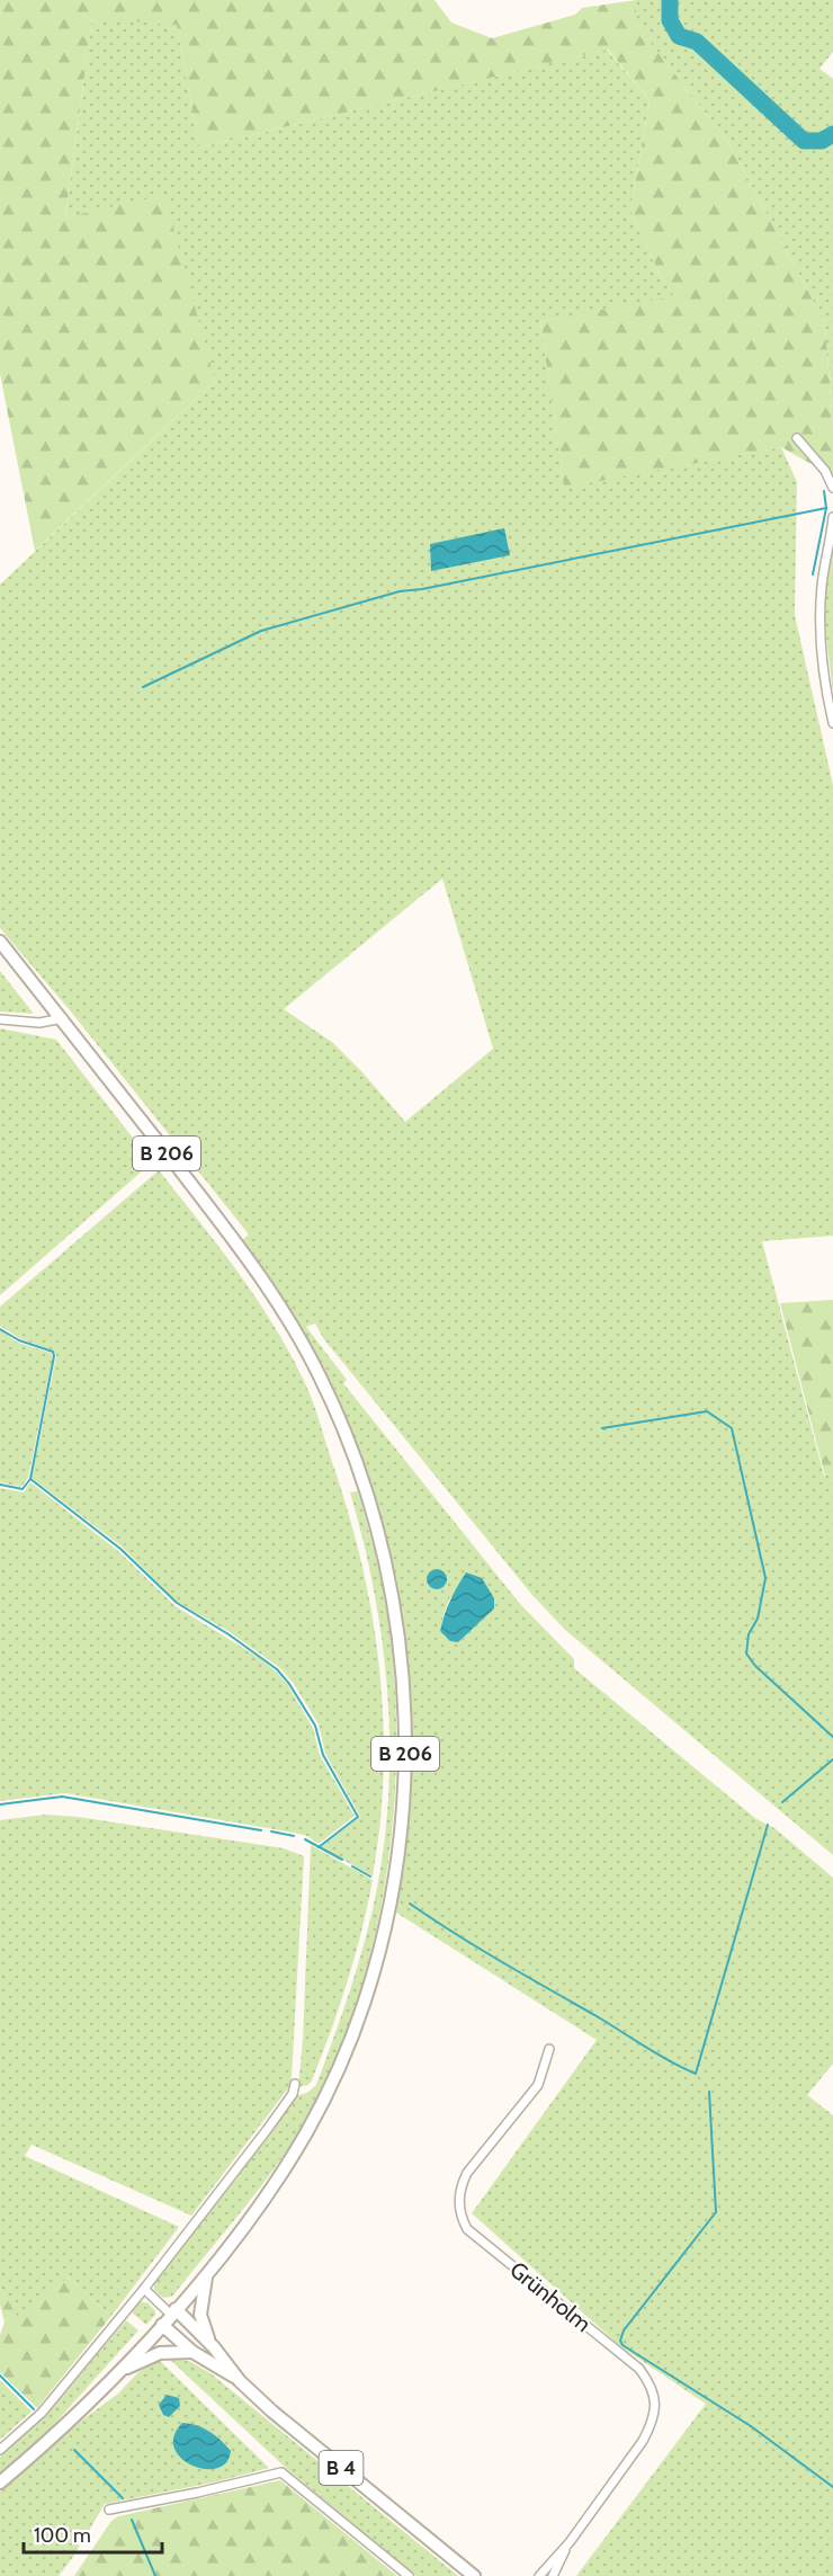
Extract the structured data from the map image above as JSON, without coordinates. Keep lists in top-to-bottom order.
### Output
{
  "streets": {
    "main road": ["B 206", "B 4"],
    "street": ["Grünholm"]
  },
  "crossings": [
    ["B 206", "B 4"]
  ],
  "scale_bar": "100 m"
}
